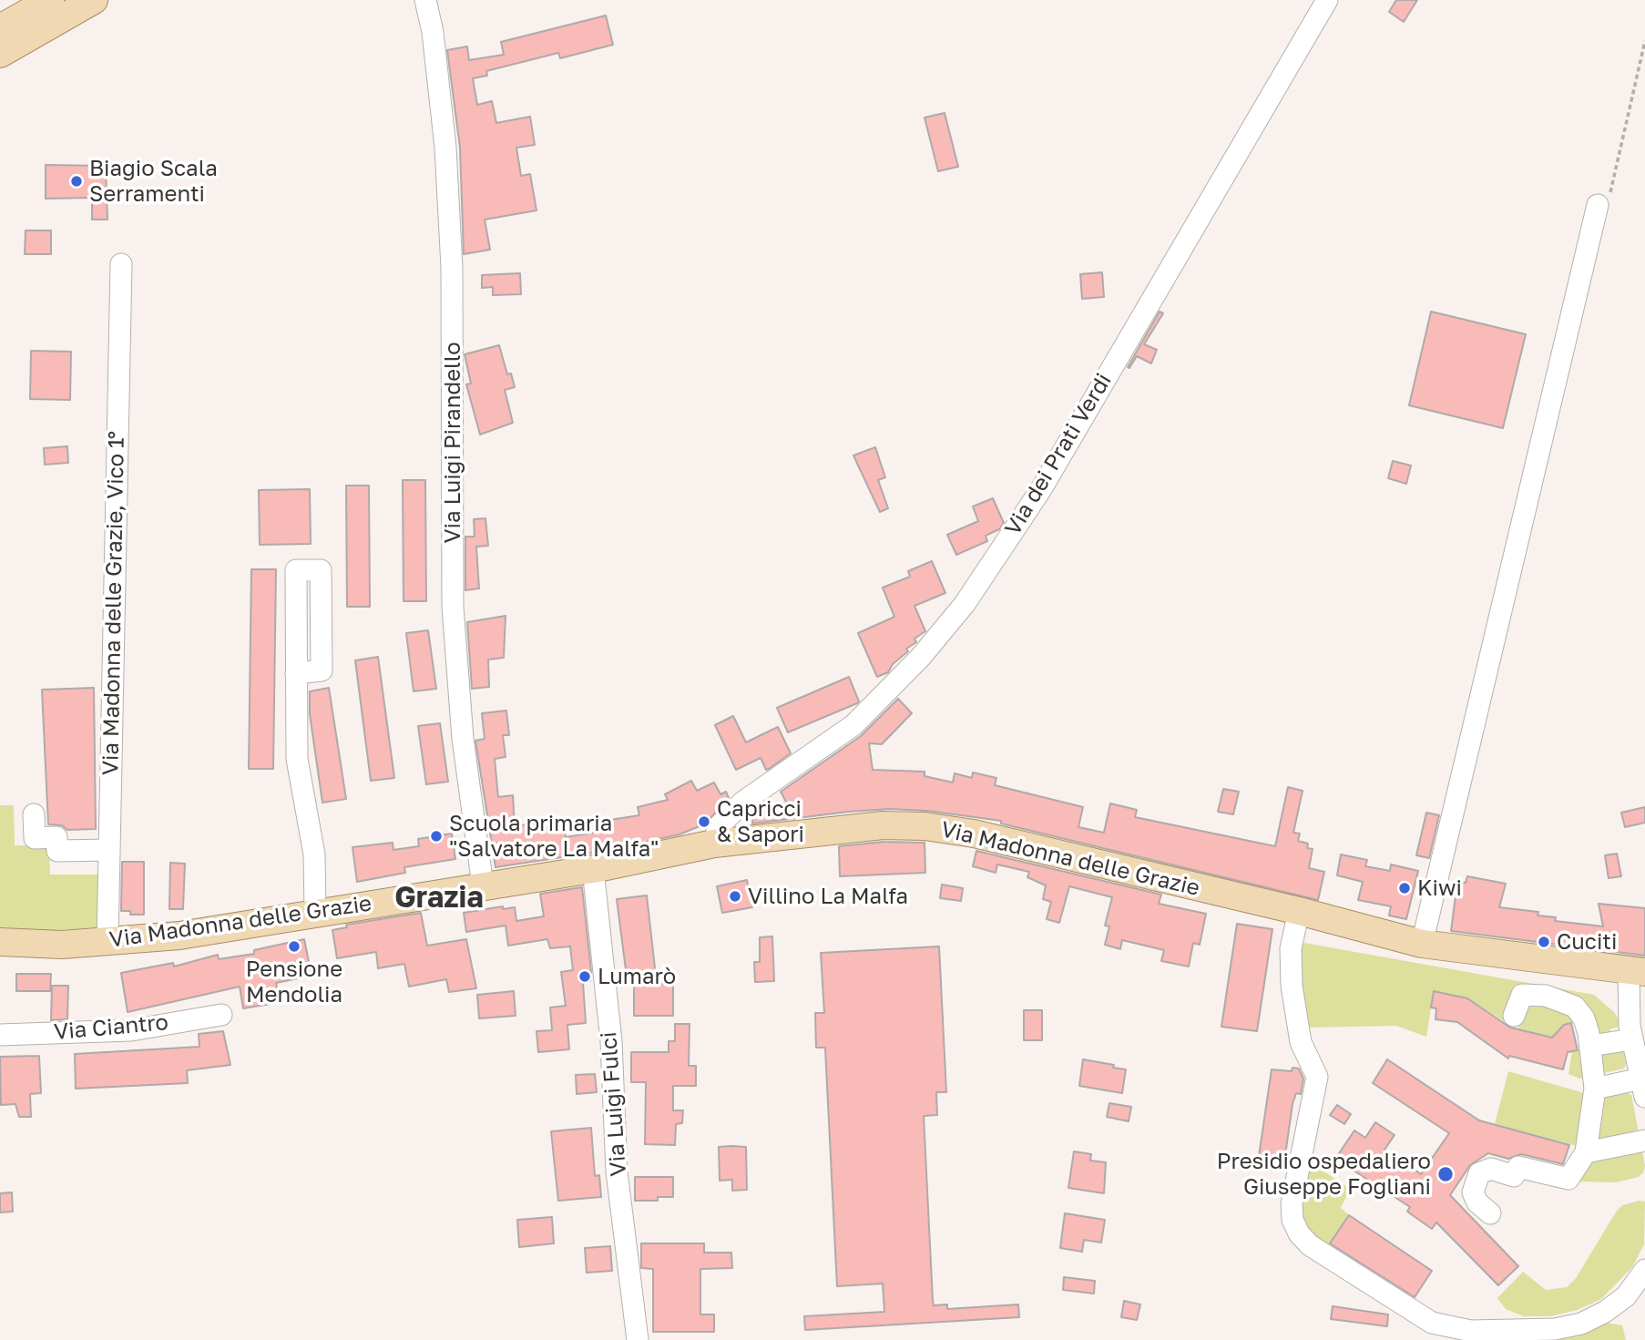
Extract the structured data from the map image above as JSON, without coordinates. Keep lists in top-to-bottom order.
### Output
{
  "streets": {
    "main road": ["Via Madonna delle Grazie"],
    "street": [
      "Via Luigi Pirandello",
      "Via dei Prati Verdi",
      "Via Madonna delle Grazie, Vico 1°",
      "Via Ciantro",
      "Via Luigi Fulci"
    ]
  },
  "crossings": [
    ["Via Luigi Pirandello", "Via Madonna delle Grazie"],
    ["Via dei Prati Verdi", "Via Madonna delle Grazie"],
    ["Via Madonna delle Grazie, Vico 1°", "Via Madonna delle Grazie"],
    ["Via Madonna delle Grazie", "Via Luigi Fulci"]
  ],
  "districts": ["Grazia"],
  "places": [
    "Biagio Scala Serramenti",
    "Capricci & Sapori",
    "Scuola primaria \"Salvatore La Malfa\"",
    "Kiwi",
    "Villino La Malfa",
    "Cuciti",
    "Pensione Mendolia",
    "Lumarò",
    "Presidio ospedaliero Giuseppe Fogliani"
  ]
}
